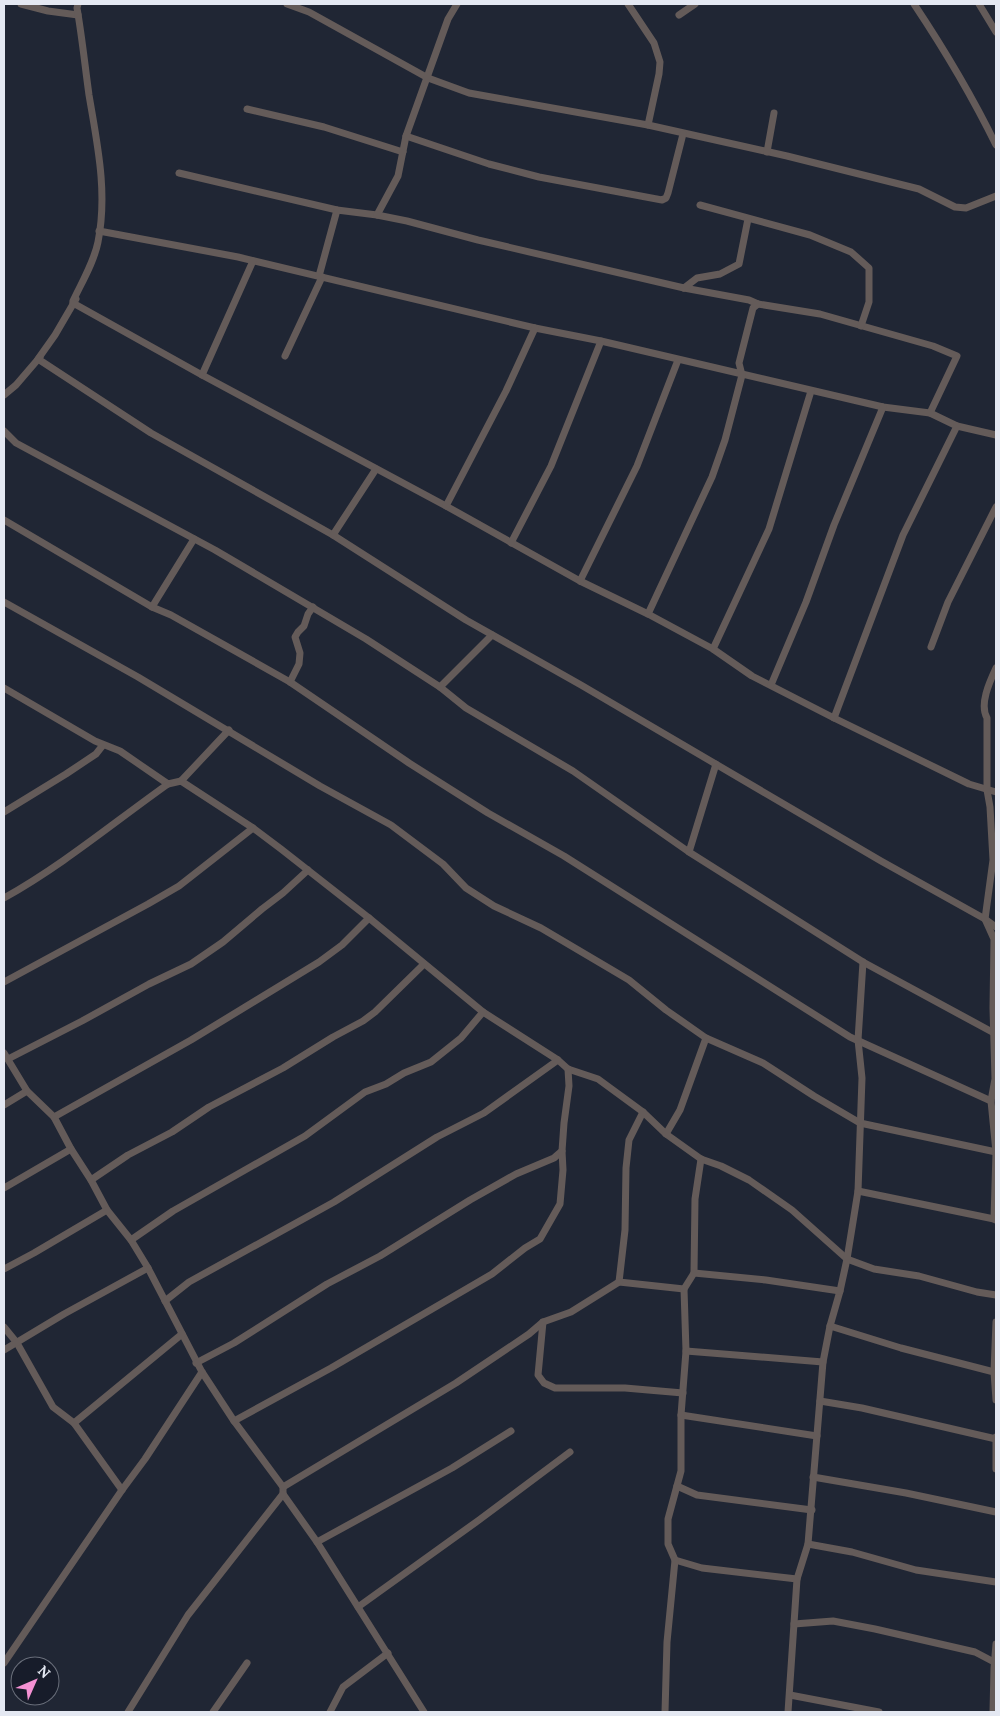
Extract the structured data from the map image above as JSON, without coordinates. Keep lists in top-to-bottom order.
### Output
{
  "north": "top right"
}
